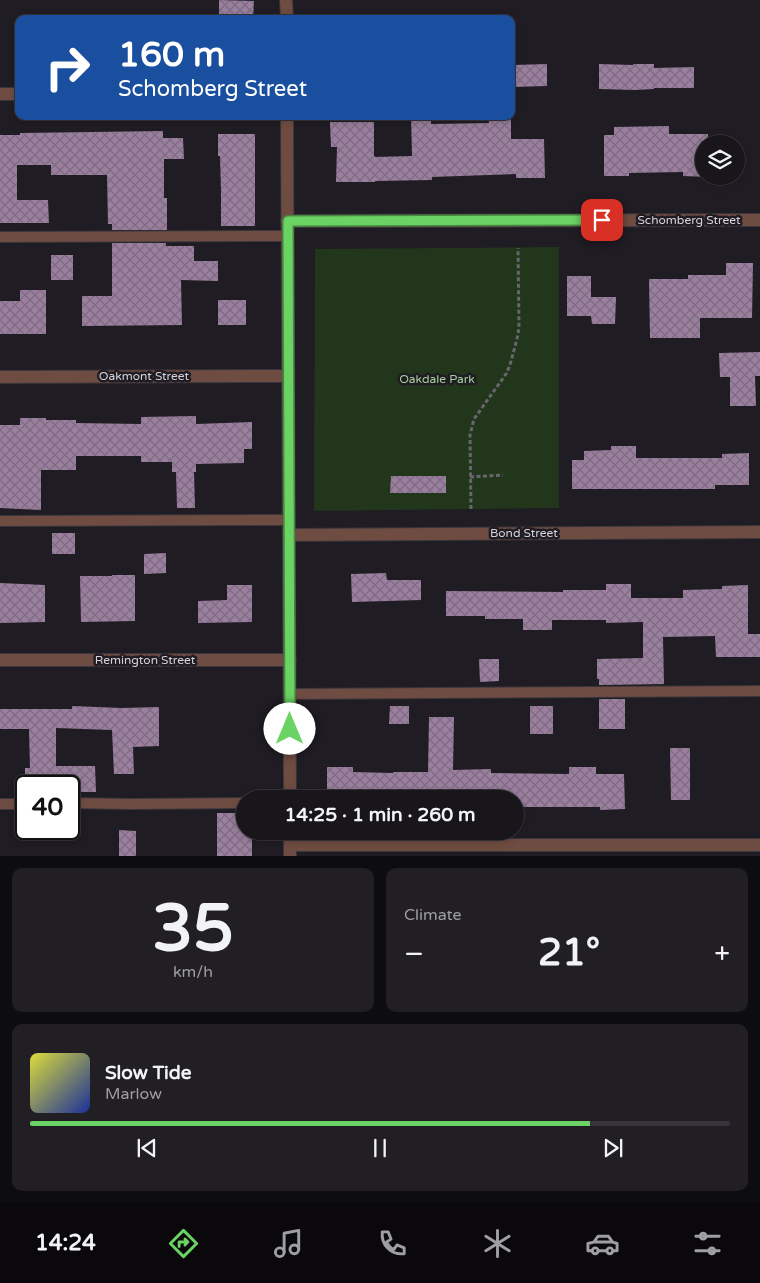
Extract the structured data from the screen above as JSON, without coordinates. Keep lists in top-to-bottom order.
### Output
{
  "streets": {
    "street": [
      "Schomberg Street",
      "Oakmont Street",
      "Bond Street",
      "Remington Street"
    ]
  },
  "parks": ["Oakdale Park"],
  "page": {
    "turn": ["160 m", "Schomberg Street"],
    "limit": "40",
    "trip": "14:25 · 1 min · 260 m",
    "tile": [
      ["35", "km/h"],
      "Climate"
    ],
    "heat": ["−", "21°", "+"],
    "song": ["Slow Tide", "Marlow"],
    "tabs": "14:24"
  }
}
